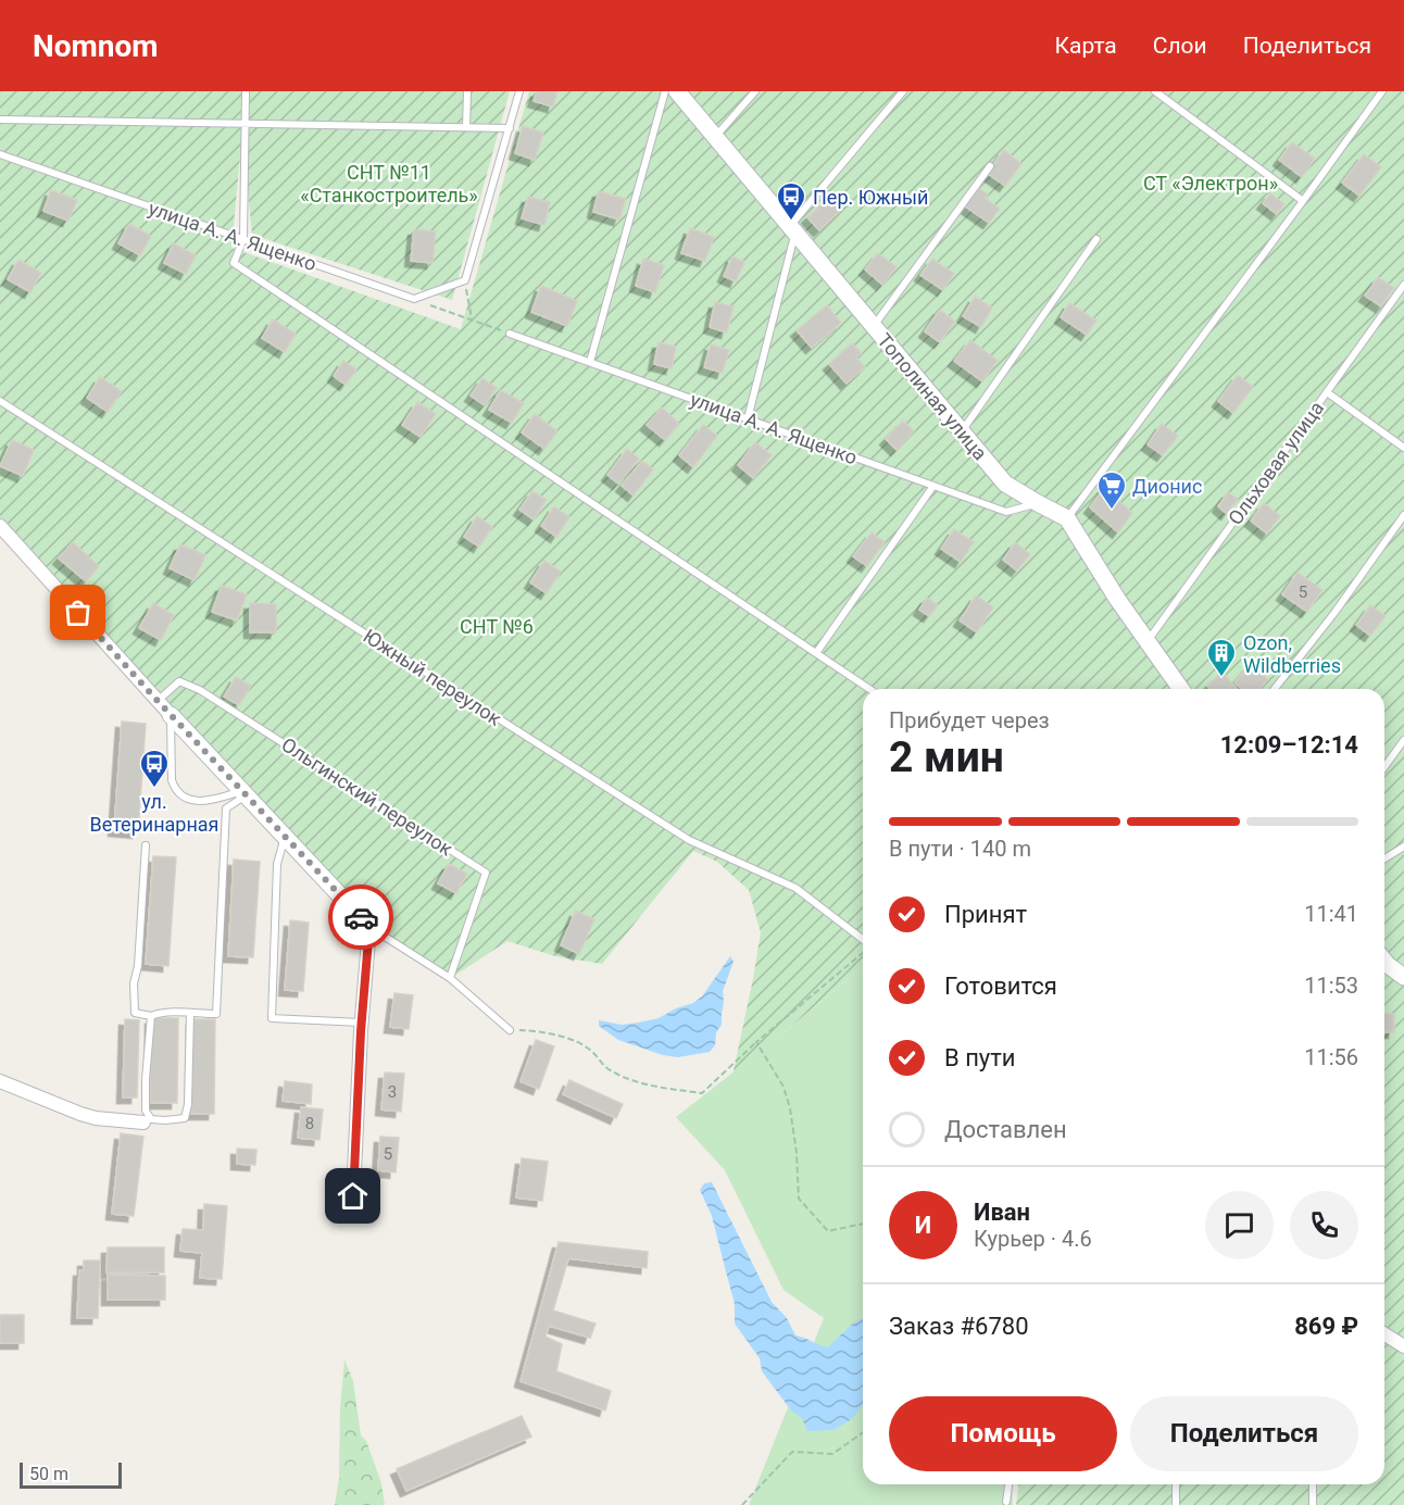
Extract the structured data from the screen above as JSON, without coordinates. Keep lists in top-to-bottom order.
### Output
{
  "streets": {
    "street": ["Тополиная улица"],
    "lane": [
      "улица А. А. Ященко",
      "Ольховая улица",
      "Южный переулок",
      "Ольгинский переулок"
    ]
  },
  "crossings": [
    ["улица А. А. Ященко", "Тополиная улица"]
  ],
  "parks": ["СНТ №11 «Станкостроитель»", "СТ «Электрон»", "СНТ №6"],
  "places": {
    "bus stop": ["Пер. Южный", "ул. Ветеринарная"],
    "supermarket": ["Дионис"],
    "building": ["Ozon, Wildberries"]
  },
  "house_numbers": [
    "5",
    "3",
    "8",
    "5"
  ],
  "scale_bar": "50 m",
  "page": {
    "header": "Nomnom",
    "nav": ["Карта", "Слои", "Поделиться"],
    "heading": ["2 мин", "Прибудет через", "12:09–12:14"],
    "panel": [
      "Иван",
      "Курьер · 4.6",
      "Заказ #6780",
      "869 ₽"
    ],
    "bar": "В пути · 140 m",
    "list": [
      ["Принят", "11:41"],
      ["Готовится", "11:53"],
      ["В пути", "11:56"],
      "Доставлен"
    ],
    "round": "И",
    "buttons": ["Помощь", "Поделиться"],
    "scale": "50 m"
  }
}
